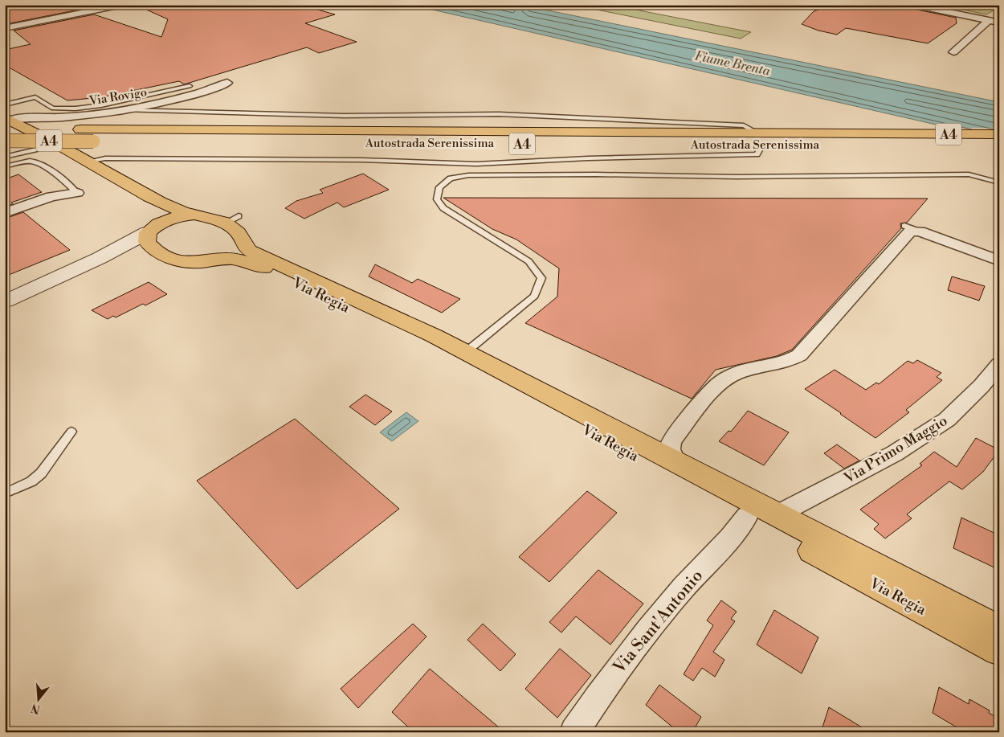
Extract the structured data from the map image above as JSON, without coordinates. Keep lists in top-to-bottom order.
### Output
{
  "streets": {
    "main road": ["A4", "Autostrada Serenissima", "Via Regia"],
    "street": ["Via Rovigo", "Via Primo Maggio", "Via Sant'Antonio"]
  },
  "crossings": [
    ["Via Rovigo", "Autostrada Serenissima"],
    ["Via Rovigo", "Via Regia"],
    ["Autostrada Serenissima", "Via Regia"],
    ["Via Regia", "Via Primo Maggio"],
    ["Via Regia", "Via Sant'Antonio"]
  ],
  "water": ["Fiume Brenta"],
  "north": "bottom"
}
